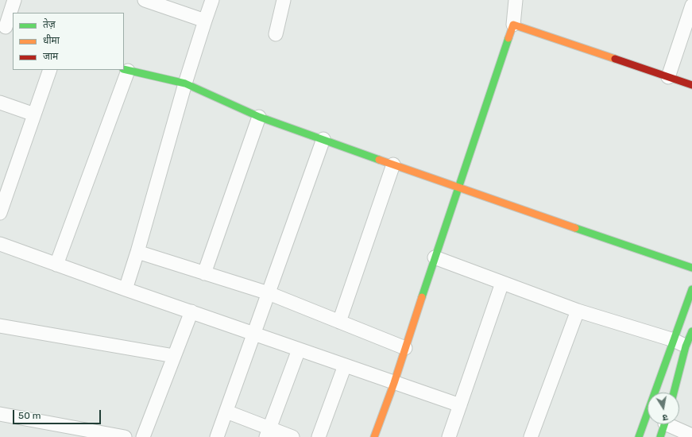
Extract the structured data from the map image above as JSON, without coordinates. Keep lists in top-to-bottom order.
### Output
{
  "legend": ["तेज़", "धीमा", "जाम"],
  "scale_bar": "50 m",
  "north": "bottom"
}
